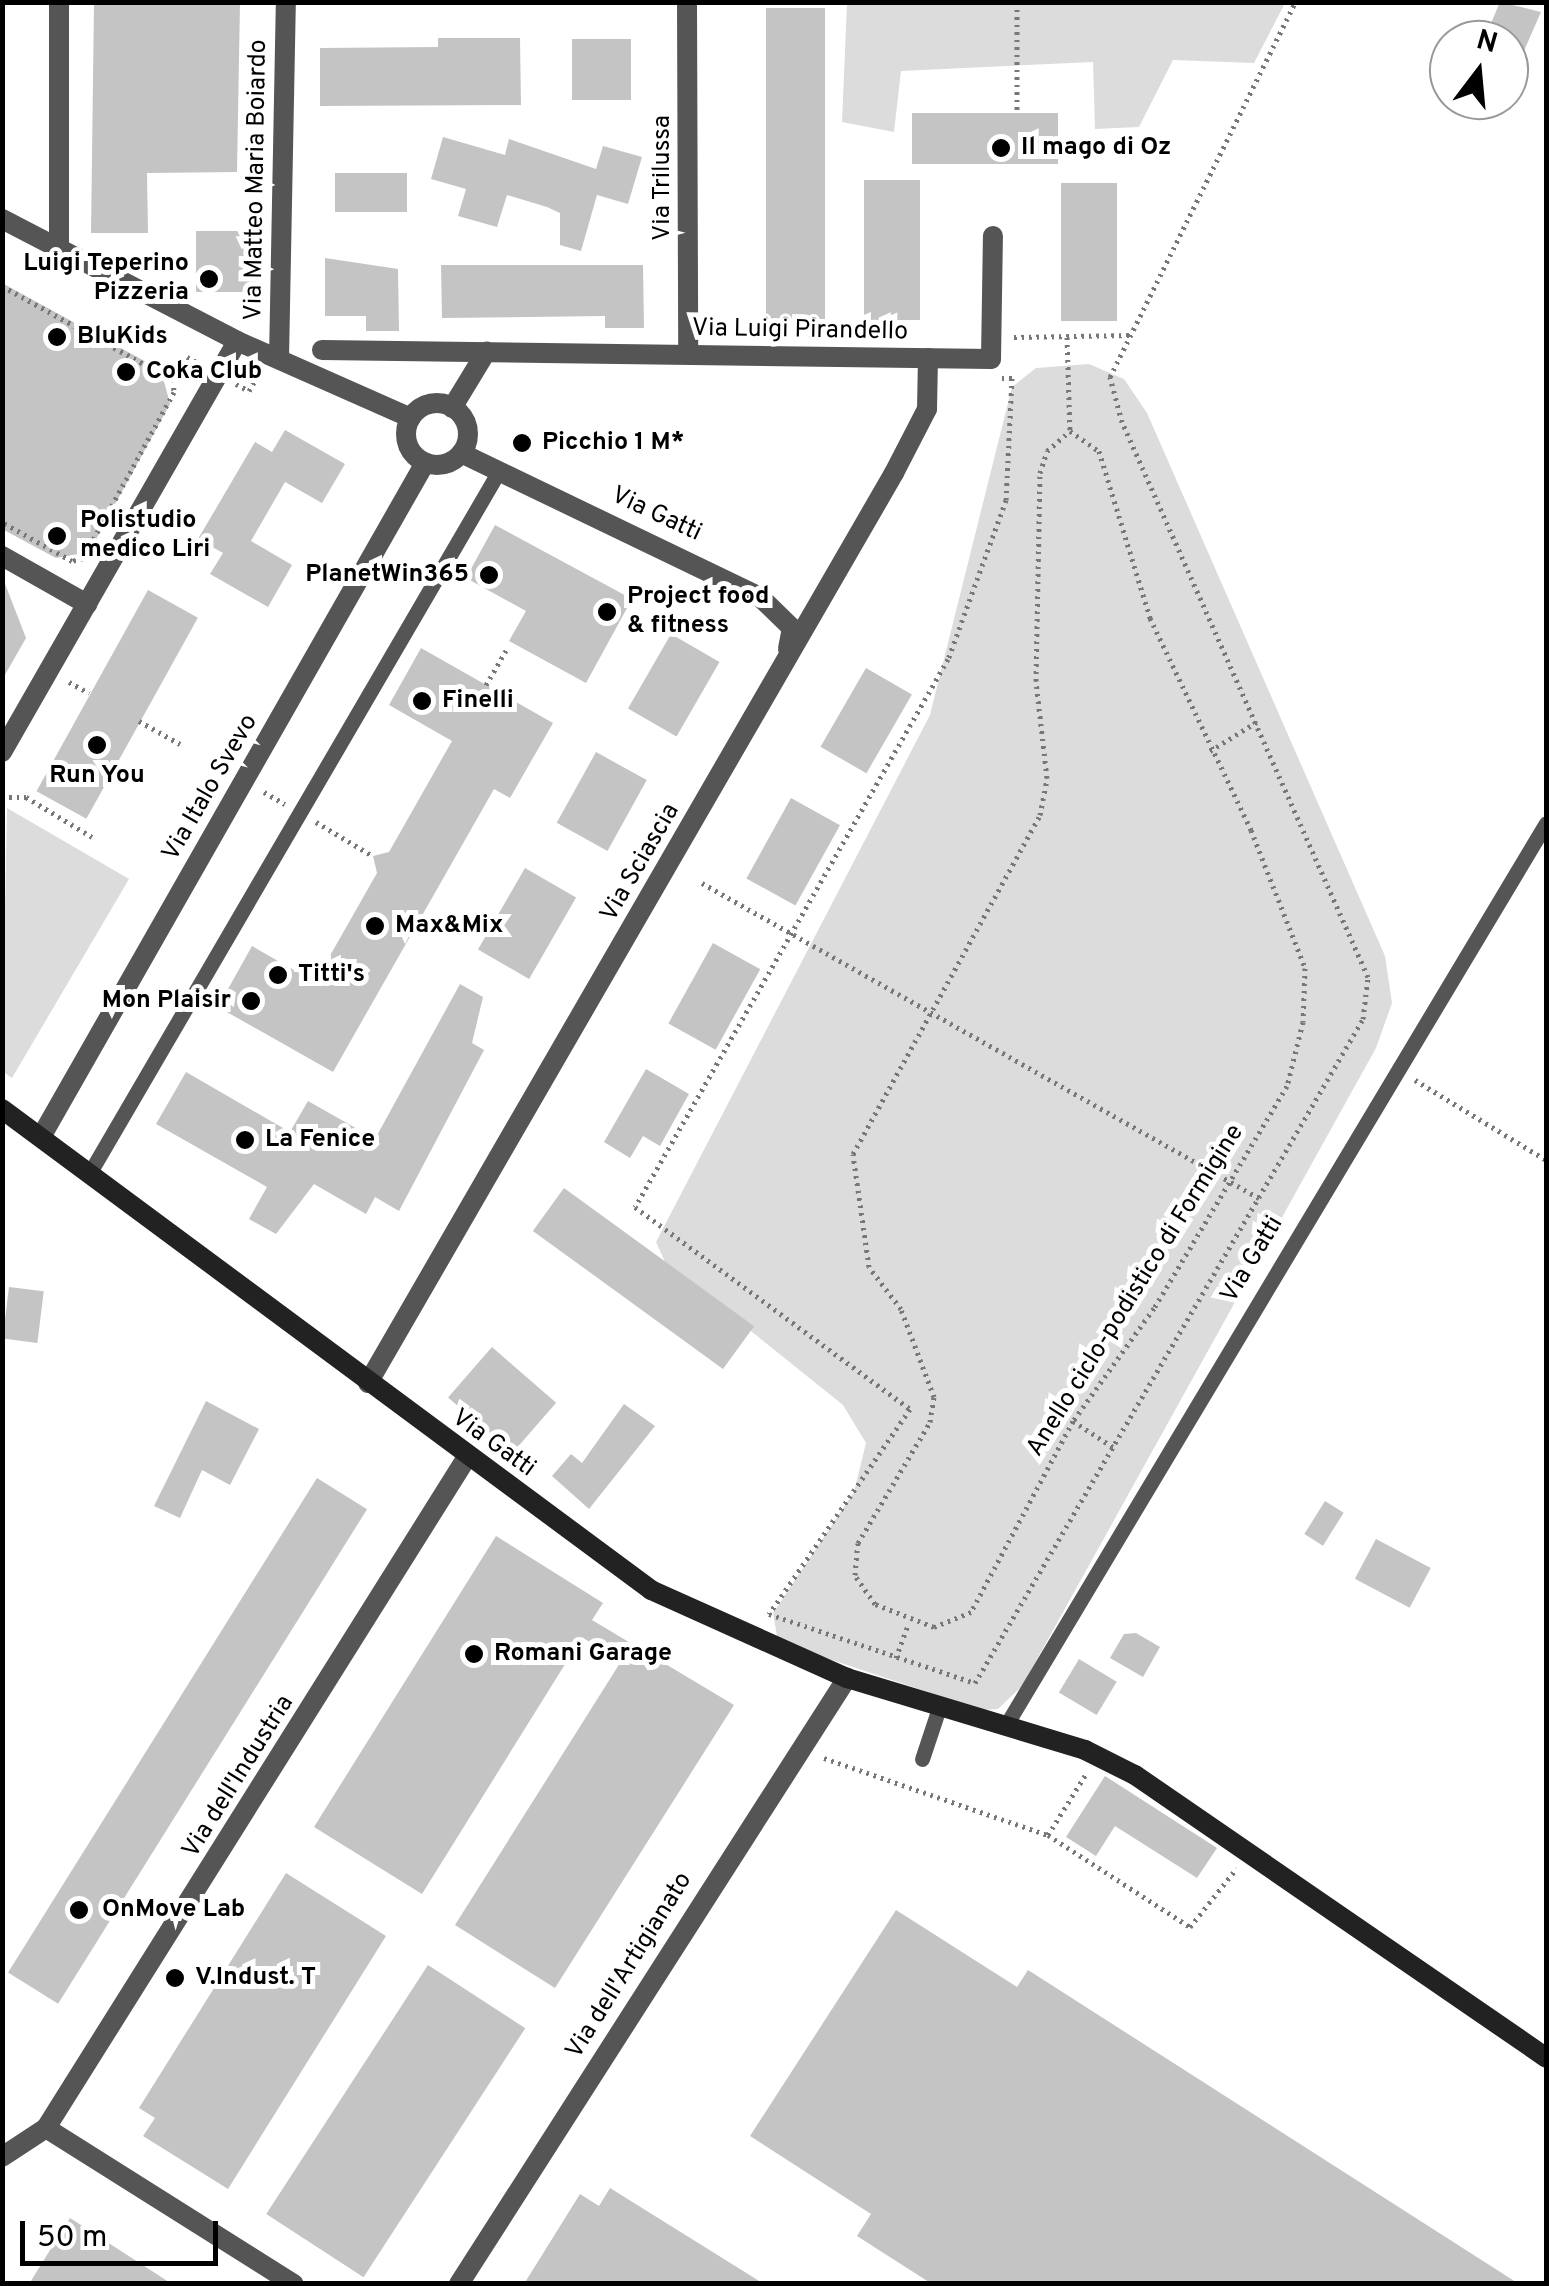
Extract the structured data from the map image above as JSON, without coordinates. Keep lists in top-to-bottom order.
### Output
{
  "streets": {
    "street": [
      "Via Trilussa",
      "Via Matteo Maria Boiardo",
      "Via Luigi Pirandello",
      "Via Gatti",
      "Via Italo Svevo",
      "Via Sciascia",
      "Via dell'Industria",
      "Via dell'Artigianato"
    ],
    "path": ["Anello ciclo-podistico di Formigine"]
  },
  "crossings": [
    ["Via Trilussa", "Via Luigi Pirandello"],
    ["Via Luigi Pirandello", "Via Sciascia"],
    ["Via Gatti", "Via Italo Svevo"],
    ["Via Gatti", "Via Sciascia"],
    ["Via Gatti", "Via dell'Industria"],
    ["Via Gatti", "Via dell'Artigianato"]
  ],
  "places": [
    "Il mago di Oz",
    "Luigi Teperino Pizzeria",
    "BluKids",
    "Coka Club",
    "Picchio 1 M*",
    "Polistudio medico Liri",
    "PlanetWin365",
    "Project food & fitness",
    "Finelli",
    "Run You",
    "Max&Mix",
    "Titti's",
    "Mon Plaisir",
    "La Fenice",
    "Romani Garage",
    "OnMove Lab",
    "V.Indust. T"
  ],
  "scale_bar": "50 m",
  "north": "top"
}
